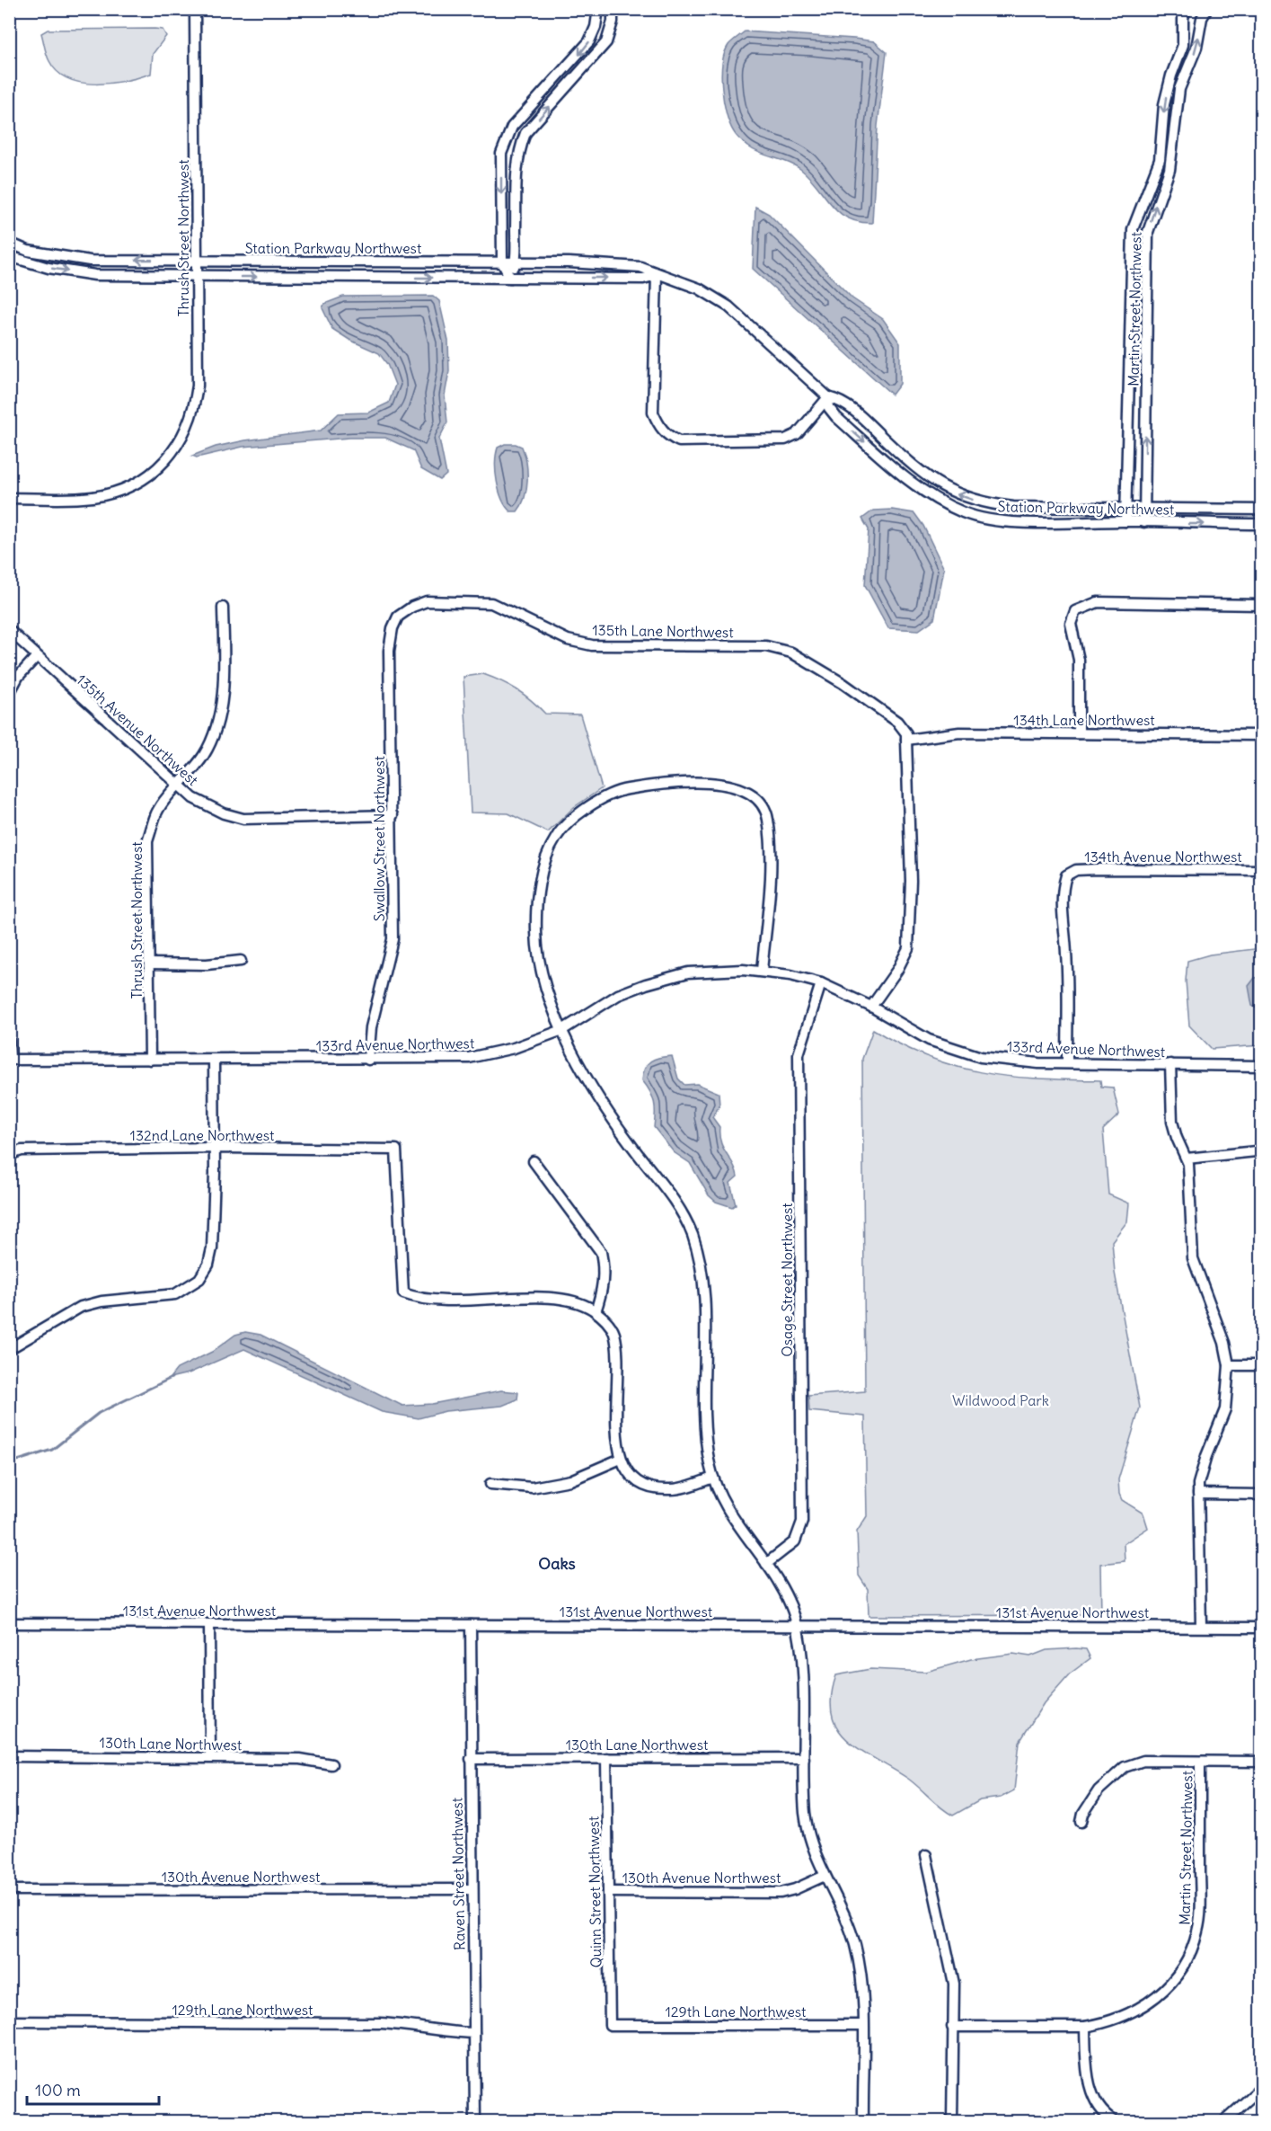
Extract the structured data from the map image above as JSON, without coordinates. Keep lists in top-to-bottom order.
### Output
{
  "streets": {
    "street": [
      "Thrush Street Northwest",
      "Station Parkway Northwest",
      "Martin Street Northwest",
      "135th Lane Northwest",
      "134th Lane Northwest",
      "135th Avenue Northwest",
      "Swallow Street Northwest",
      "134th Avenue Northwest",
      "133rd Avenue Northwest",
      "132nd Lane Northwest",
      "Osage Street Northwest",
      "131st Avenue Northwest",
      "130th Lane Northwest",
      "Raven Street Northwest",
      "130th Avenue Northwest",
      "Quinn Street Northwest",
      "129th Lane Northwest"
    ]
  },
  "crossings": [
    ["Thrush Street Northwest", "Station Parkway Northwest"],
    ["Thrush Street Northwest", "135th Avenue Northwest"],
    ["Thrush Street Northwest", "133rd Avenue Northwest"],
    ["Station Parkway Northwest", "Martin Street Northwest"],
    ["135th Lane Northwest", "134th Lane Northwest"],
    ["135th Lane Northwest", "Swallow Street Northwest"],
    ["135th Avenue Northwest", "Swallow Street Northwest"],
    ["Swallow Street Northwest", "133rd Avenue Northwest"],
    ["134th Avenue Northwest", "133rd Avenue Northwest"],
    ["133rd Avenue Northwest", "Osage Street Northwest"],
    ["131st Avenue Northwest", "Raven Street Northwest"],
    ["130th Lane Northwest", "Raven Street Northwest"],
    ["130th Lane Northwest", "Quinn Street Northwest"],
    ["Raven Street Northwest", "130th Avenue Northwest"],
    ["Raven Street Northwest", "129th Lane Northwest"],
    ["130th Avenue Northwest", "Quinn Street Northwest"],
    ["Quinn Street Northwest", "129th Lane Northwest"]
  ],
  "districts": ["Oaks"],
  "parks": ["Wildwood Park"],
  "scale_bar": "100 m"
}
